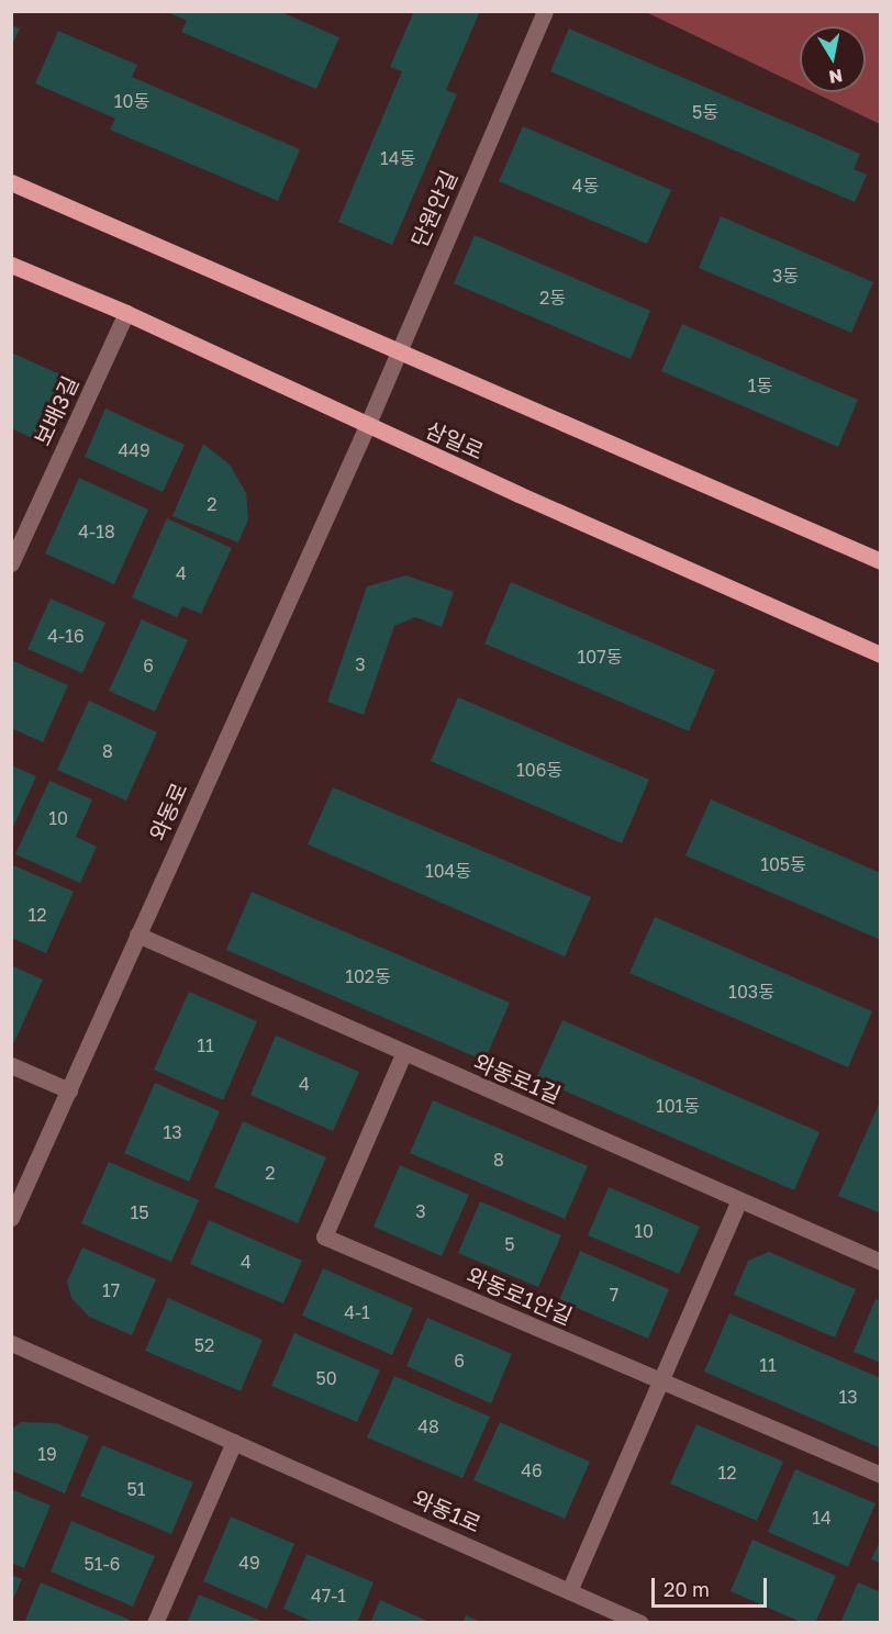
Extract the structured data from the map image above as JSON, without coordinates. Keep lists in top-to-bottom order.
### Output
{
  "streets": {
    "main road": ["삼일로"],
    "street": [
      "단원안길",
      "보배3길",
      "와동로",
      "와동로1길",
      "와동로1안길",
      "와동1로"
    ]
  },
  "crossings": [
    ["단원안길", "삼일로"],
    ["단원안길", "와동로"],
    ["보배3길", "삼일로"],
    ["삼일로", "와동로"],
    ["와동로", "와동로1길"],
    ["와동로1길", "와동로1안길"]
  ],
  "house_numbers": [
    "10동",
    "5동",
    "14동",
    "4동",
    "3동",
    "2동",
    "1동",
    "449",
    "2",
    "4-18",
    "4",
    "4-16",
    "107동",
    "3",
    "6",
    "8",
    "106동",
    "10",
    "105동",
    "104동",
    "12",
    "102동",
    "103동",
    "11",
    "4",
    "101동",
    "13",
    "8",
    "2",
    "3",
    "15",
    "10",
    "5",
    "4",
    "17",
    "7",
    "4-1",
    "52",
    "6",
    "11",
    "50",
    "13",
    "48",
    "19",
    "46",
    "12",
    "51",
    "14",
    "49",
    "51-6",
    "47-1"
  ],
  "scale_bar": "20 m",
  "north": "bottom"
}
